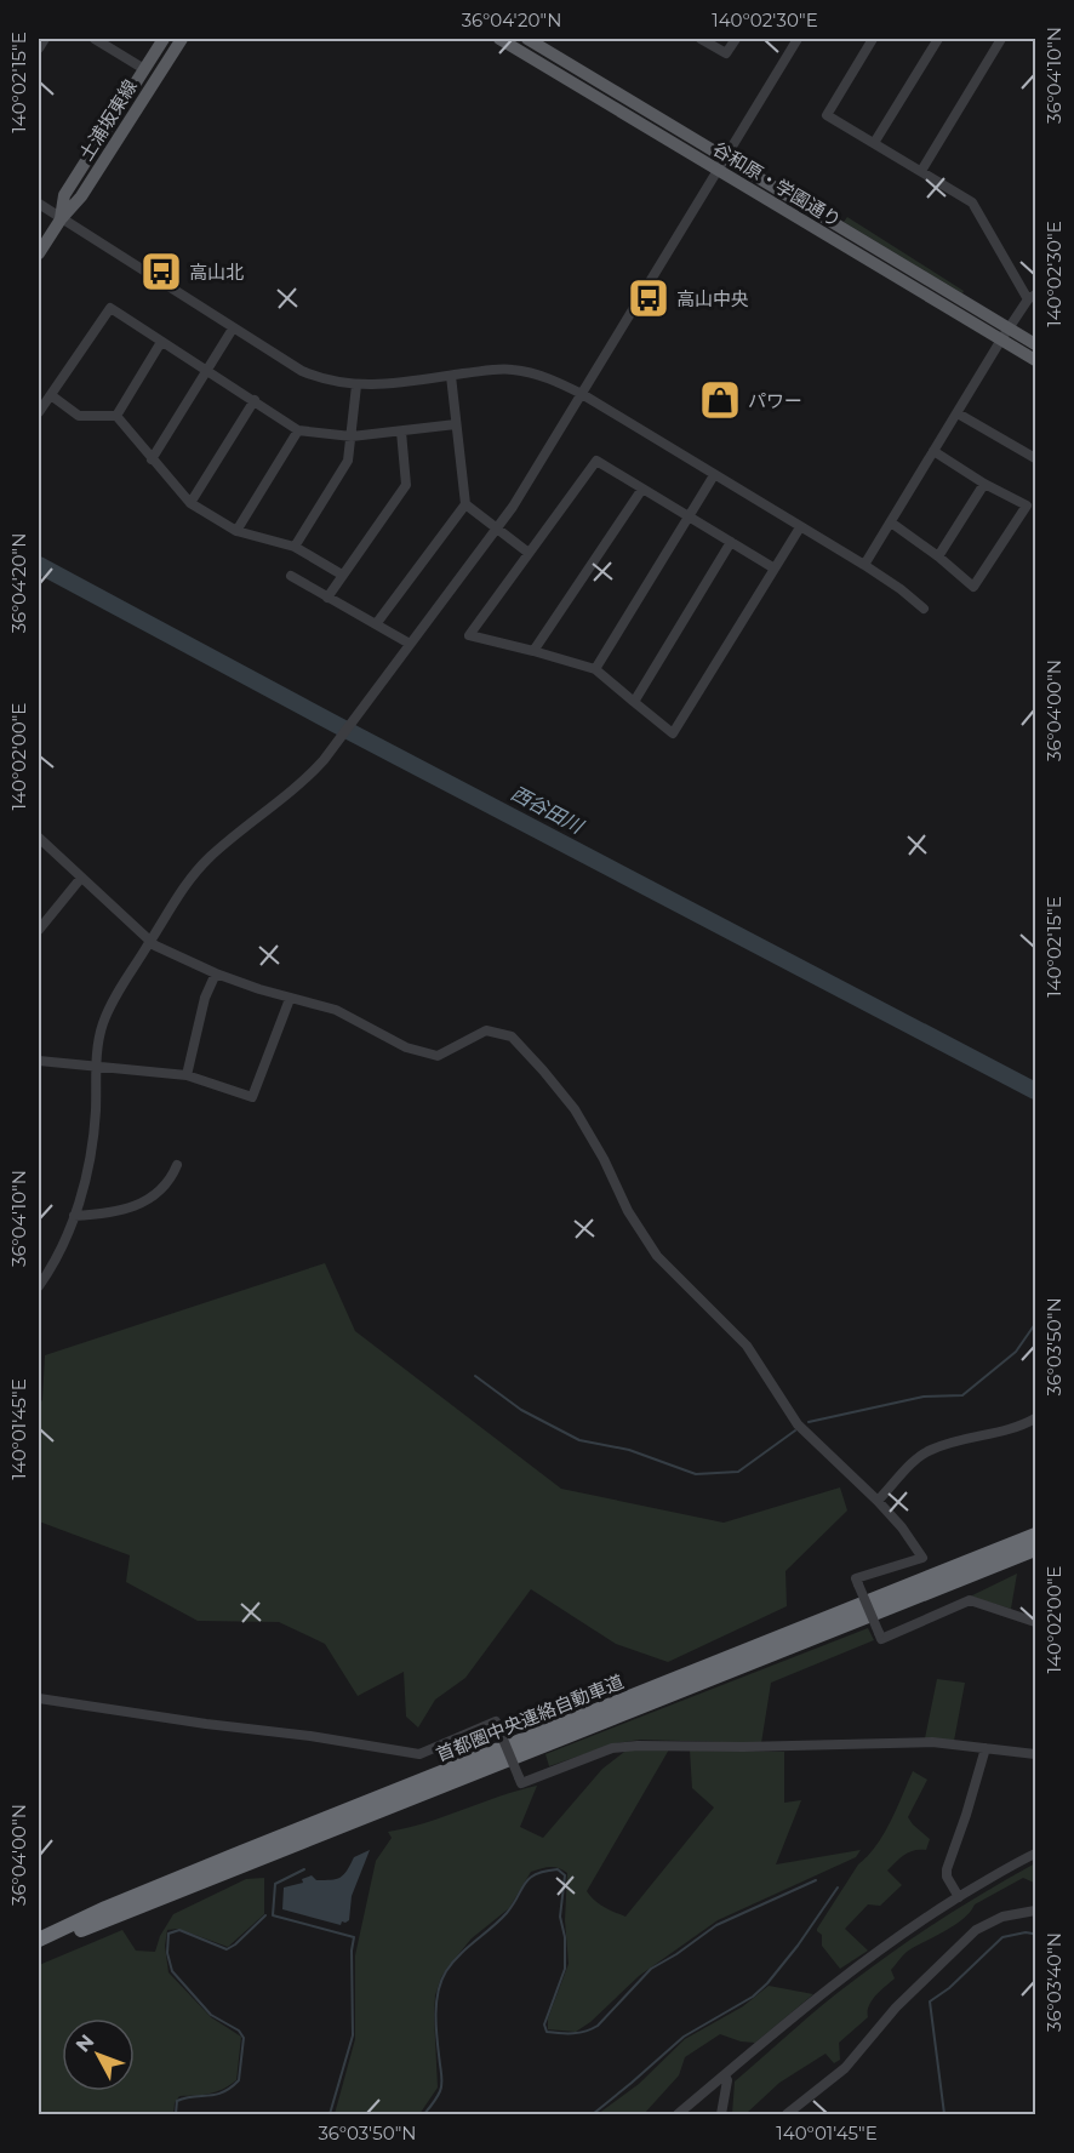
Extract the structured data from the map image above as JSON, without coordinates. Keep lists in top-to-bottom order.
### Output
{
  "streets": {
    "highway": ["首都圏中央連絡自動車道"],
    "main road": ["土浦坂東線", "谷和原・学園通り"]
  },
  "water": ["西谷田川"],
  "places": {
    "bus stop": ["高山北", "高山中央"],
    "shop": ["パワー"]
  },
  "north": "top left",
  "coordinates": [
    "36°04'20\"N",
    "140°02'30\"E",
    "36°04'10\"N",
    "140°02'15\"E",
    "36°04'00\"N",
    "140°02'00\"E",
    "36°03'50\"N",
    "140°01'45\"E",
    "36°03'40\"N"
  ]
}
